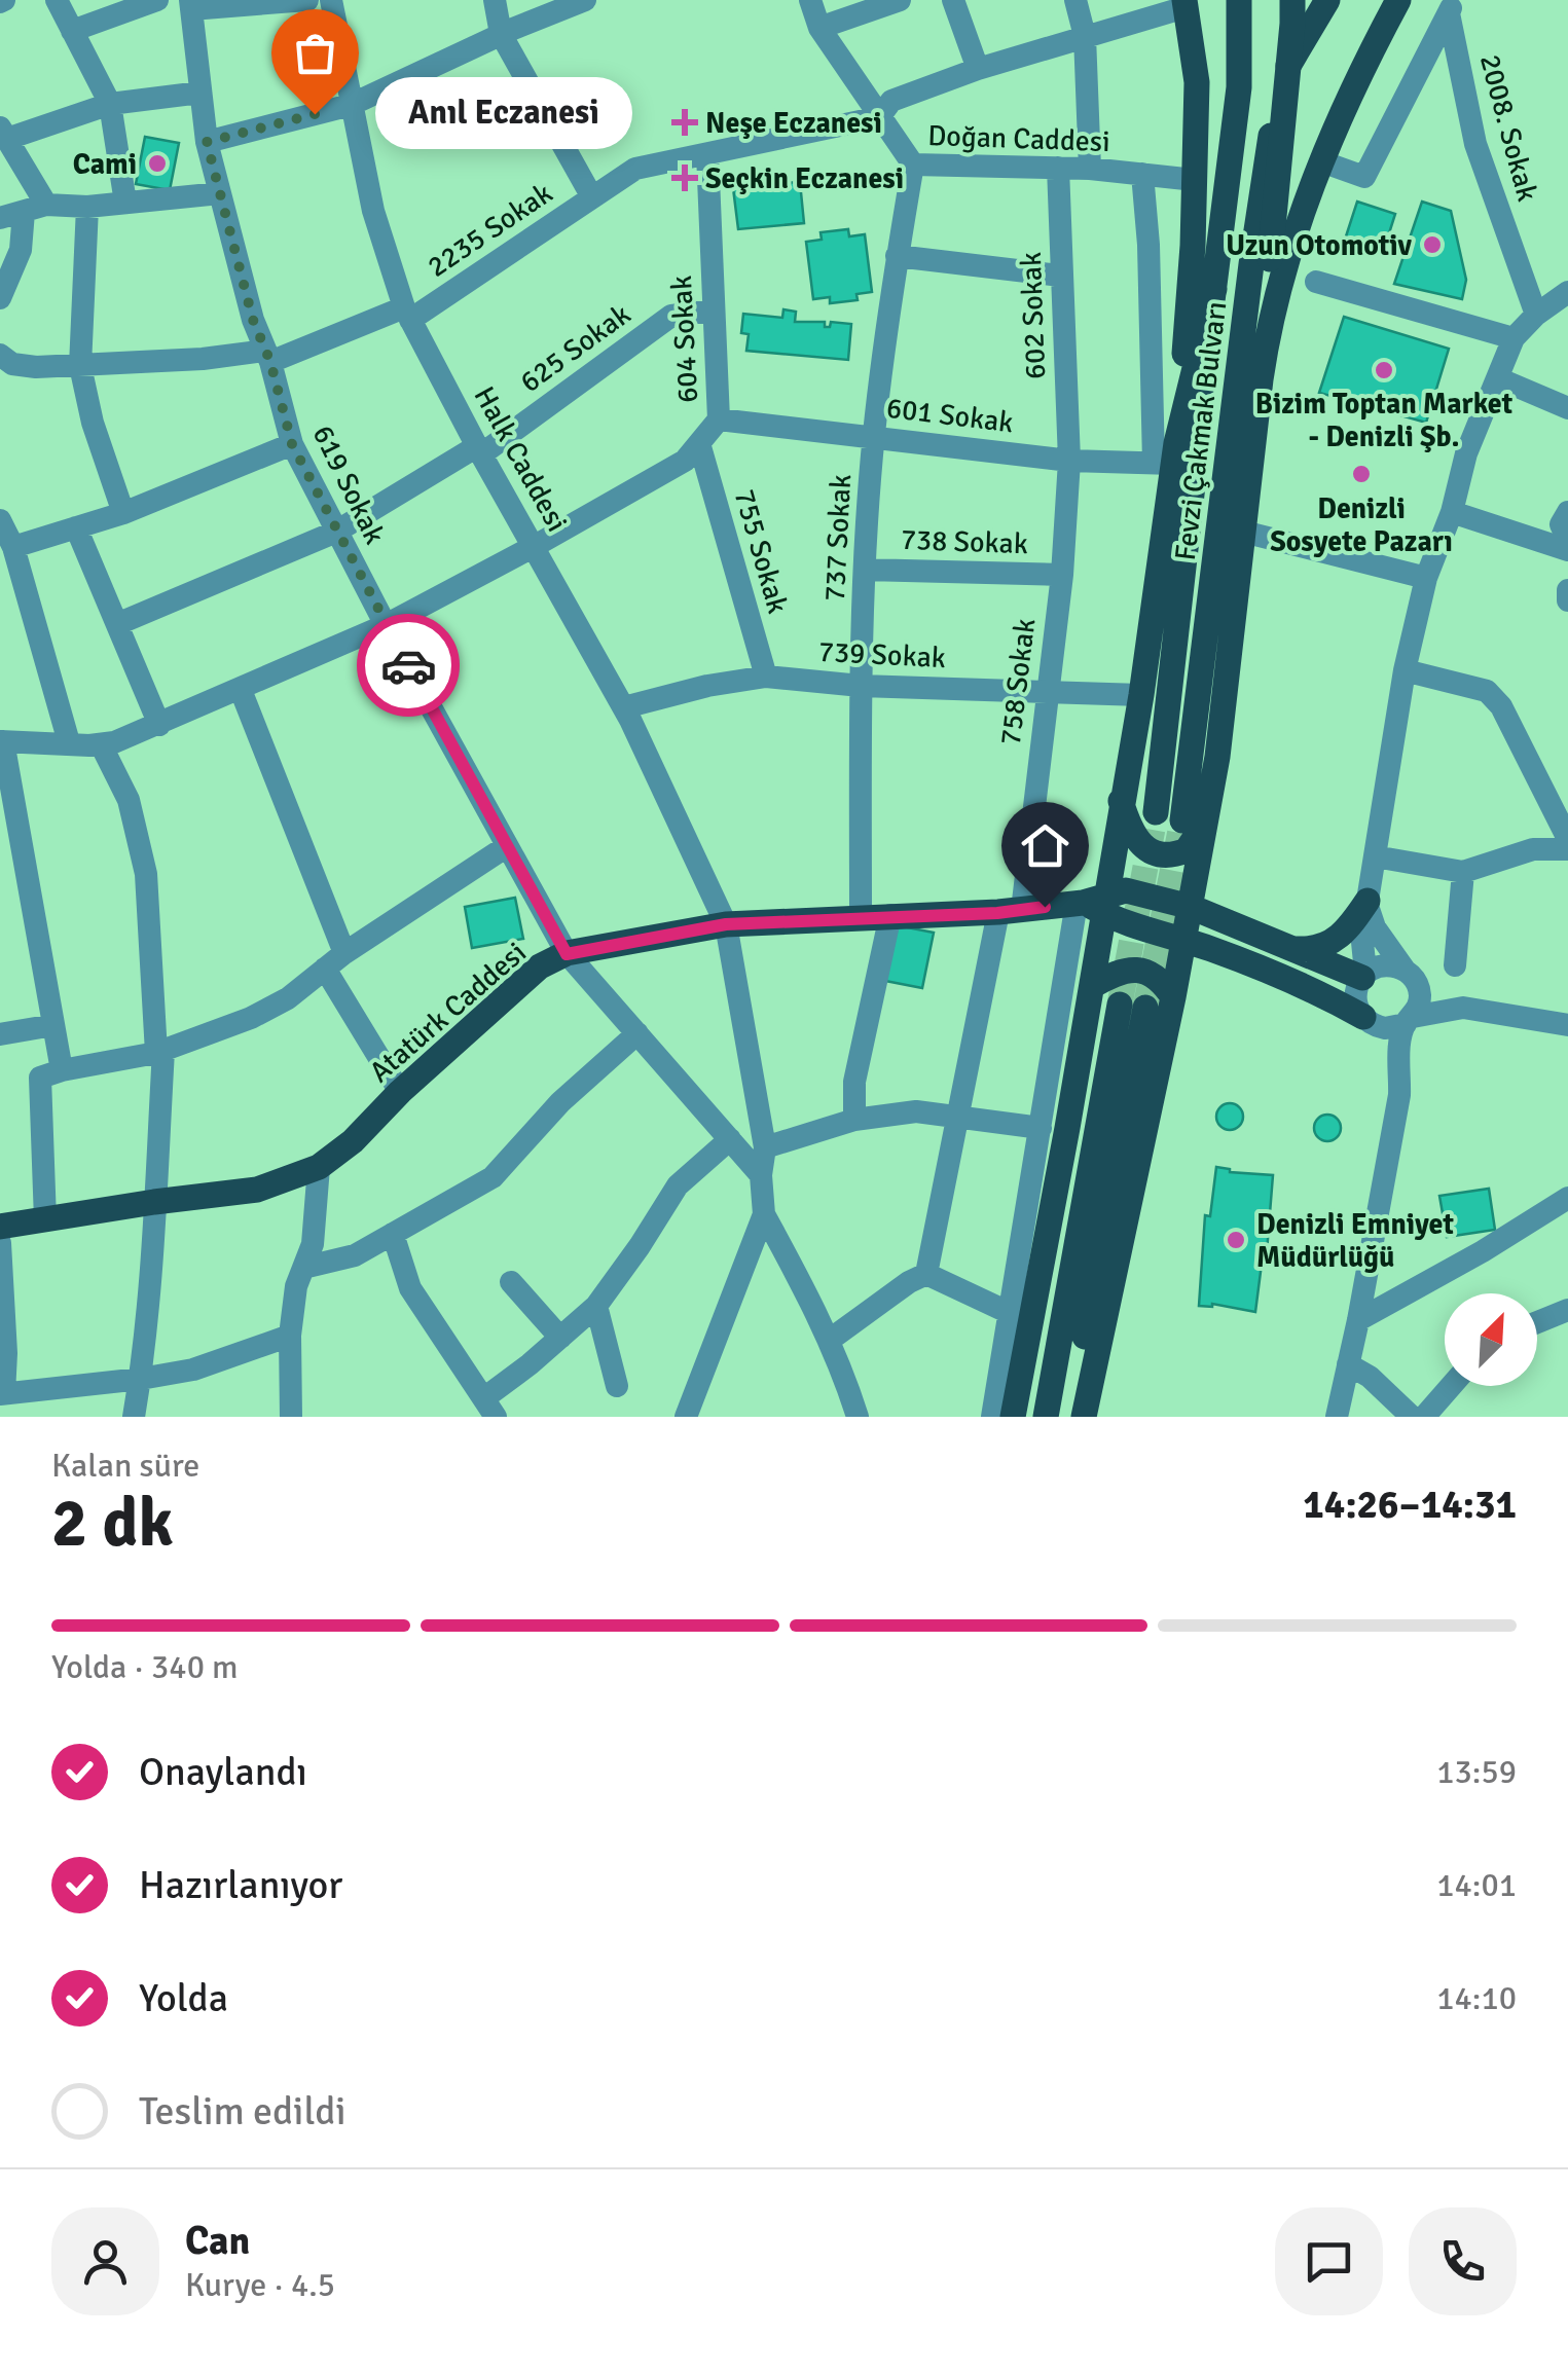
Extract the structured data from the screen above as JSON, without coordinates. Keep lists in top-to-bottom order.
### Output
{
  "streets": {
    "main road": ["Fevzi Çakmak Bulvarı", "Atatürk Caddesi"],
    "street": [
      "2008. Sokak",
      "Doğan Caddesi",
      "2235 Sokak",
      "602 Sokak",
      "604 Sokak",
      "625 Sokak",
      "601 Sokak",
      "Halk Caddesi",
      "619 Sokak",
      "737 Sokak",
      "738 Sokak",
      "755 Sokak",
      "739 Sokak",
      "758 Sokak"
    ]
  },
  "crossings": [
    ["Doğan Caddesi", "2235 Sokak"],
    ["Doğan Caddesi", "602 Sokak"],
    ["Doğan Caddesi", "737 Sokak"],
    ["2235 Sokak", "604 Sokak"],
    ["2235 Sokak", "Halk Caddesi"],
    ["2235 Sokak", "619 Sokak"],
    ["602 Sokak", "601 Sokak"],
    ["602 Sokak", "758 Sokak"],
    ["604 Sokak", "625 Sokak"],
    ["604 Sokak", "601 Sokak"],
    ["604 Sokak", "Halk Caddesi"],
    ["604 Sokak", "619 Sokak"],
    ["604 Sokak", "755 Sokak"],
    ["625 Sokak", "Halk Caddesi"],
    ["625 Sokak", "619 Sokak"],
    ["601 Sokak", "737 Sokak"],
    ["601 Sokak", "758 Sokak"],
    ["Halk Caddesi", "619 Sokak"],
    ["Halk Caddesi", "739 Sokak"],
    ["Halk Caddesi", "Atatürk Caddesi"],
    ["619 Sokak", "Atatürk Caddesi"],
    ["737 Sokak", "738 Sokak"],
    ["737 Sokak", "739 Sokak"],
    ["737 Sokak", "Atatürk Caddesi"],
    ["738 Sokak", "758 Sokak"],
    ["755 Sokak", "739 Sokak"],
    ["739 Sokak", "758 Sokak"],
    ["758 Sokak", "Atatürk Caddesi"]
  ],
  "places": {
    "other": [
      "Anıl Eczanesi",
      "Cami",
      "Uzun Otomotiv",
      "Bizim Toptan Market - Denizli Şb.",
      "Denizli Sosyete Pazarı",
      "Denizli Emniyet Müdürlüğü"
    ],
    "health": ["Neşe Eczanesi", "Seçkin Eczanesi"]
  },
  "north": "top right",
  "page": {
    "bubble": "Anıl Eczanesi",
    "heading": ["2 dk", "Kalan süre", "14:26–14:31"],
    "panel": ["Can", "Kurye · 4.5"],
    "bar": "Yolda · 340 m",
    "list": [
      ["Onaylandı", "13:59"],
      ["Hazırlanıyor", "14:01"],
      ["Yolda", "14:10"],
      "Teslim edildi"
    ]
  }
}
